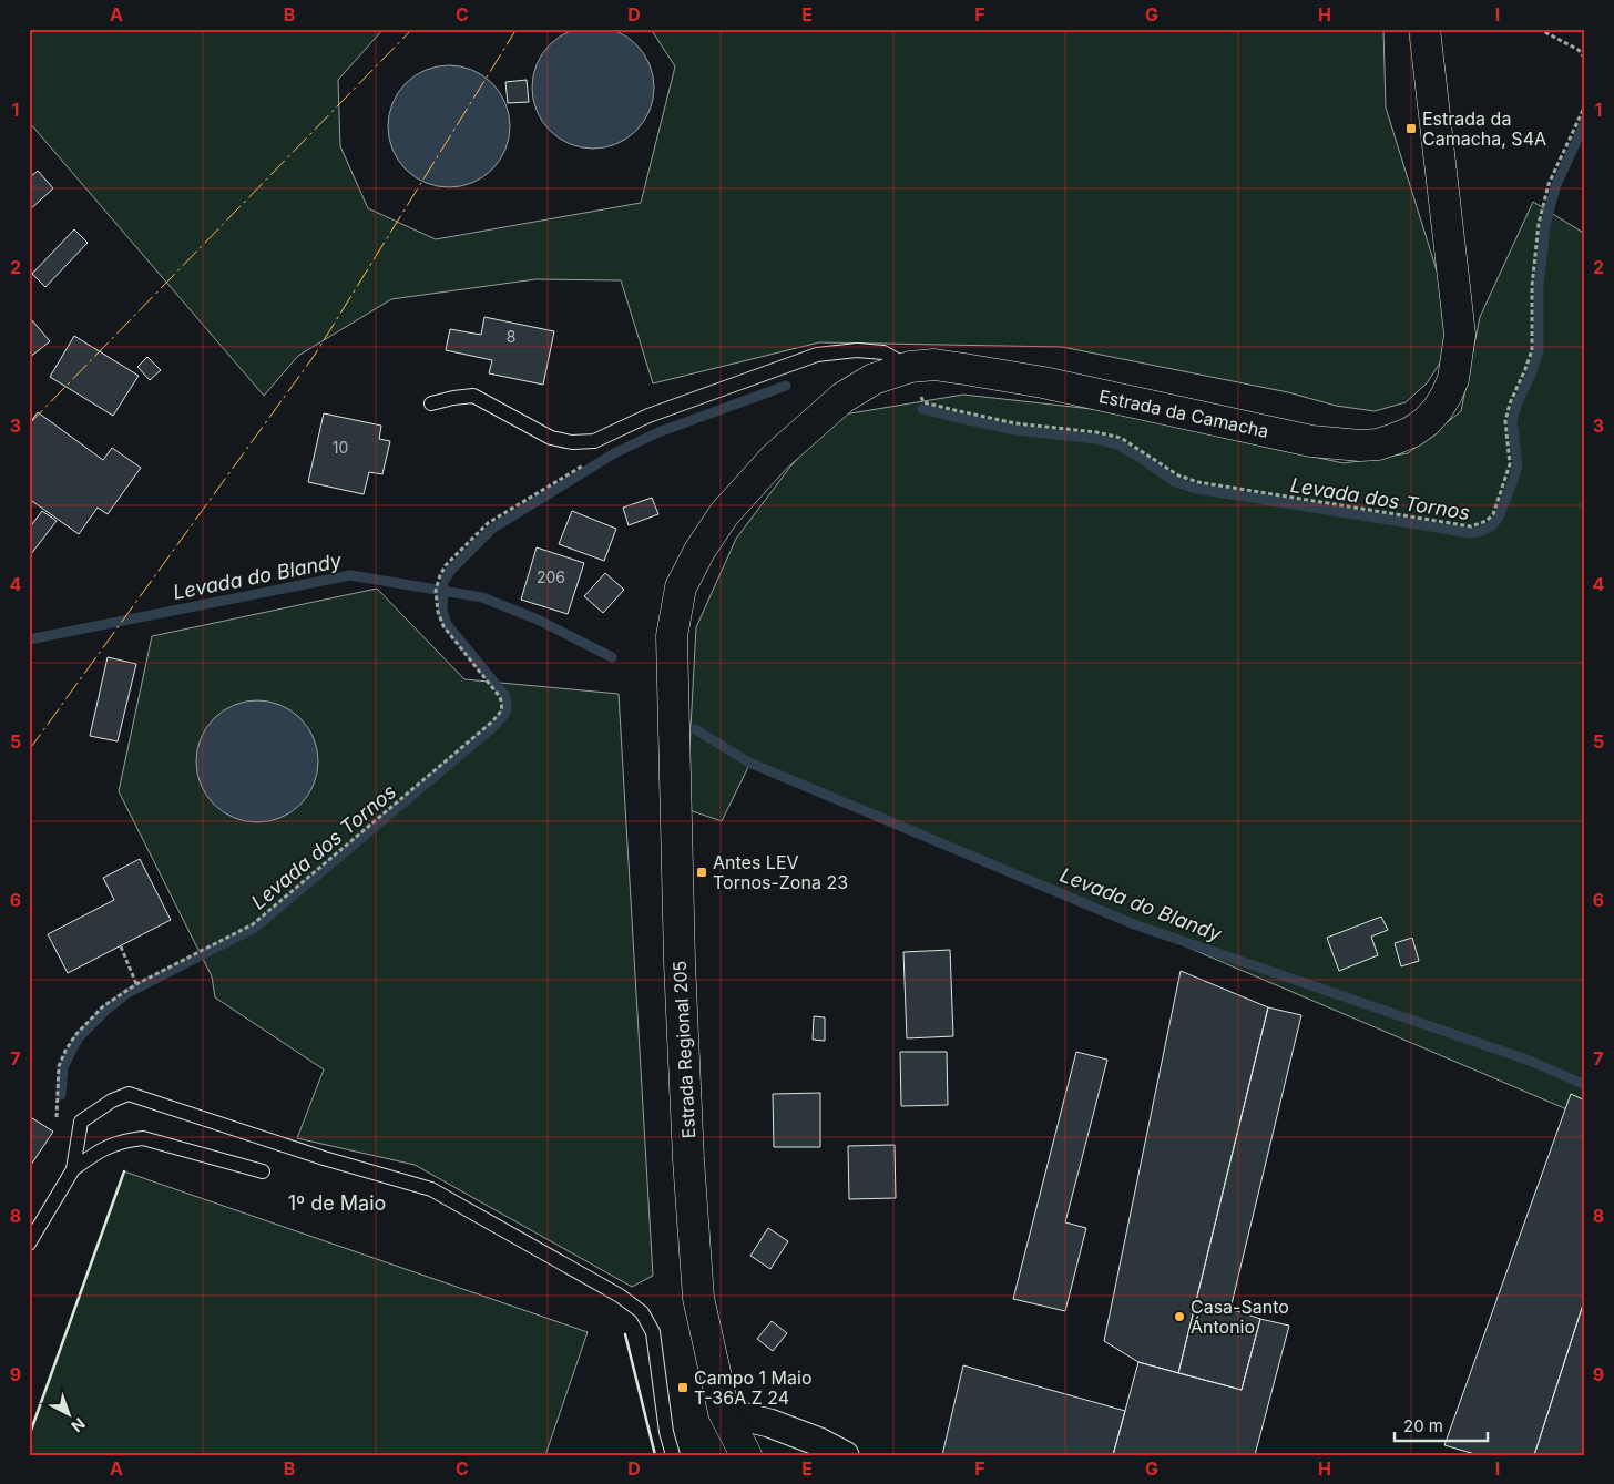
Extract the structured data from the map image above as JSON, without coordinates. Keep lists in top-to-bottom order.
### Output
{
  "streets": {
    "main road": ["Estrada da Camacha", "Estrada Regional 205"]
  },
  "crossings": [
    ["Estrada da Camacha", "Estrada Regional 205"]
  ],
  "districts": ["1º de Maio"],
  "water": ["Levada dos Tornos", "Levada do Blandy"],
  "places": {
    "transit": ["Estrada da Camacha, S4A", "Antes LEV Tornos-Zona 23", "Campo 1 Maio T-36A Z 24"],
    "other": ["Casa-Santo Ántonio"]
  },
  "house_numbers": ["8", "10", "206"],
  "scale_bar": "20 m",
  "north": "bottom right",
  "grid": {
    "columns": [
      "A",
      "B",
      "C",
      "D",
      "E",
      "F",
      "G",
      "H",
      "I"
    ],
    "rows": [
      "1",
      "2",
      "3",
      "4",
      "5",
      "6",
      "7",
      "8",
      "9"
    ]
  }
}
